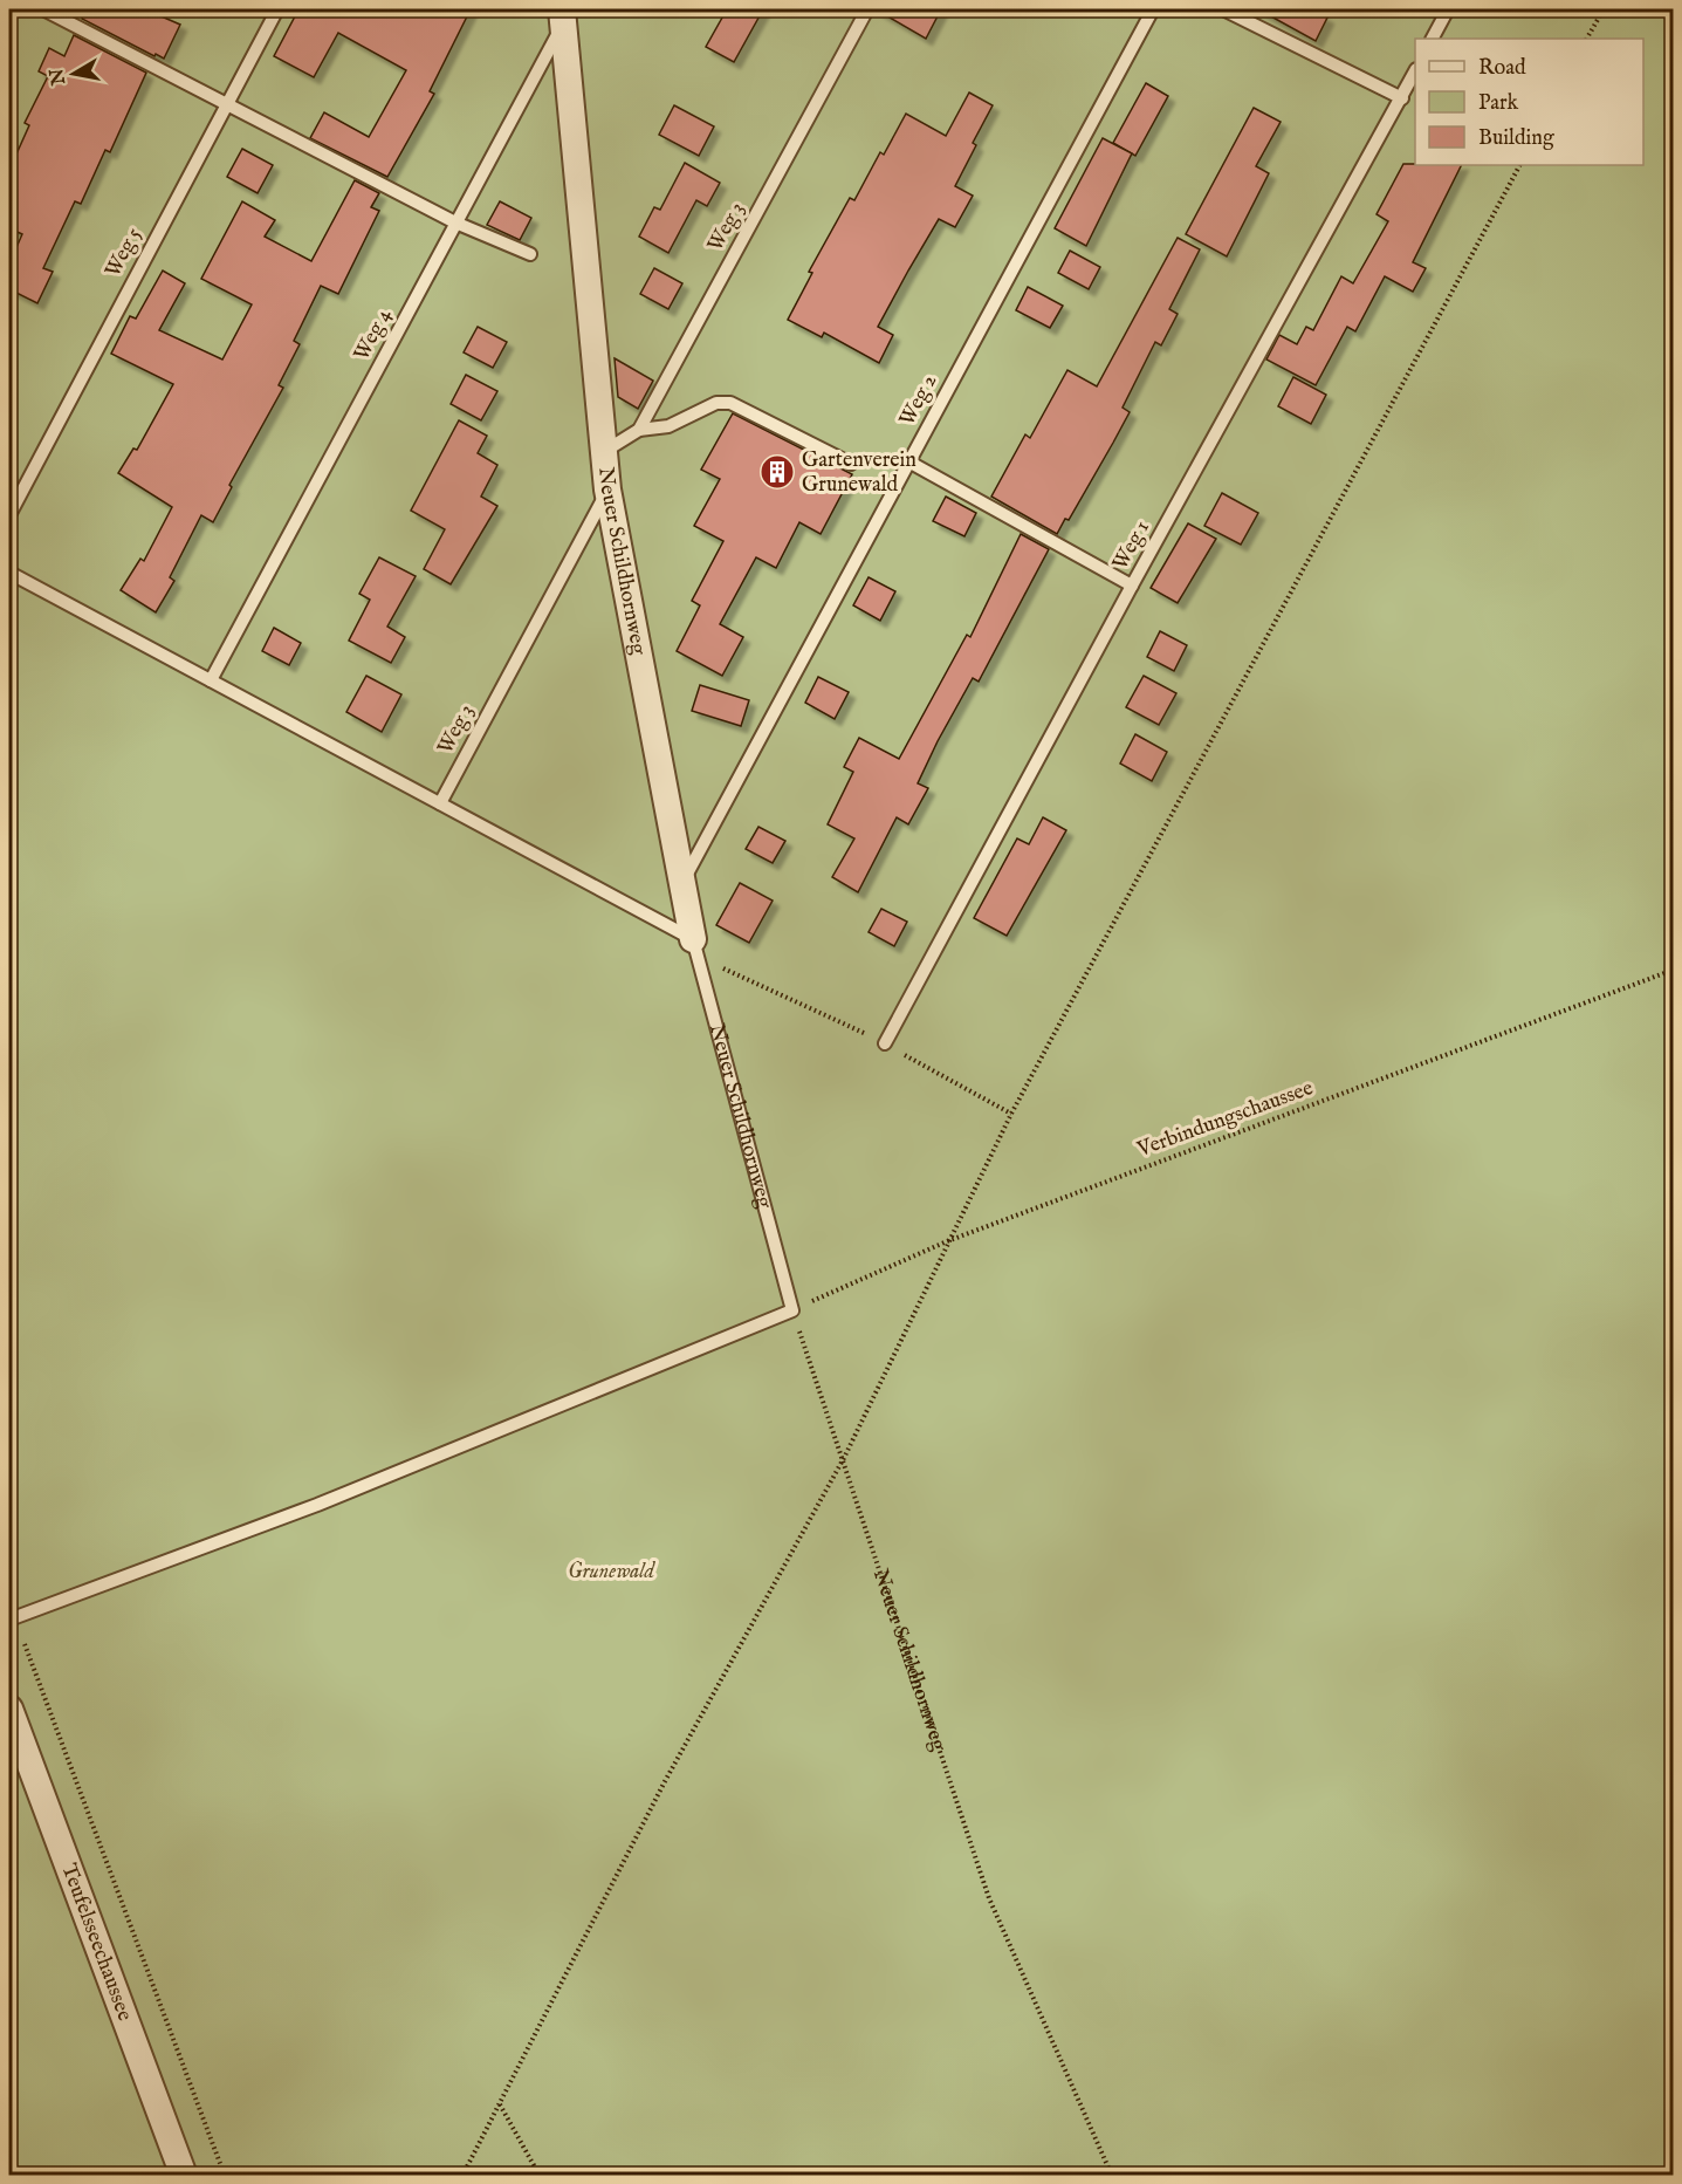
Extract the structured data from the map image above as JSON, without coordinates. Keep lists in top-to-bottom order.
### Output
{
  "streets": {
    "street": ["Neuer Schildhornweg", "Teufelsseechaussee"],
    "lane": [
      "Weg 3",
      "Weg 5",
      "Weg 4",
      "Weg 2",
      "Weg 1"
    ],
    "path": ["Verbindungschaussee"]
  },
  "crossings": [
    ["Weg 3", "Neuer Schildhornweg"],
    ["Weg 4", "Neuer Schildhornweg"],
    ["Weg 2", "Neuer Schildhornweg"],
    ["Neuer Schildhornweg", "Verbindungschaussee"]
  ],
  "parks": ["Grunewald"],
  "places": {
    "building": ["Gartenverein Grunewald"]
  },
  "legend": ["Road", "Park", "Building"],
  "north": "left"
}
